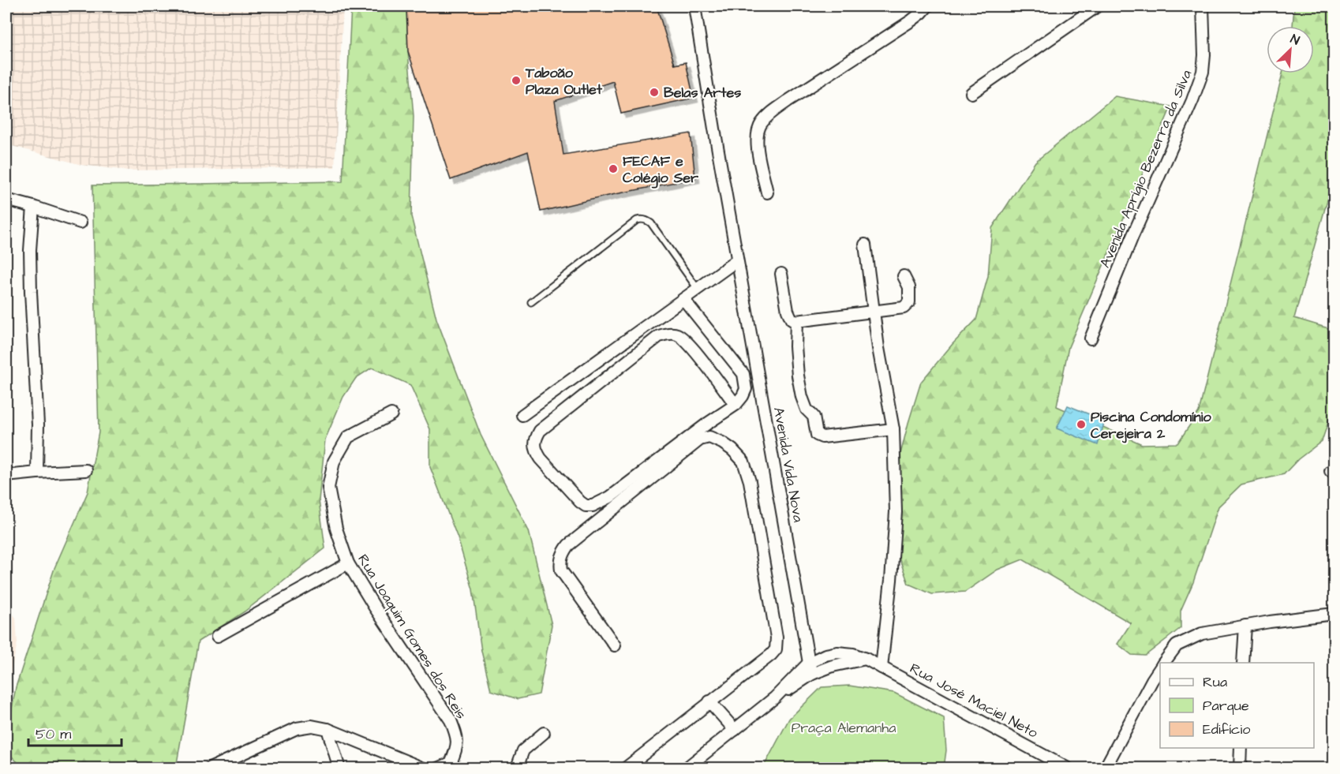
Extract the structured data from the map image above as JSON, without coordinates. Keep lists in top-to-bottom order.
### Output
{
  "streets": {
    "street": [
      "Avenida Aprígio Bezerra da Silva",
      "Avenida Vida Nova",
      "Rua Joaquim Gomes dos Reis",
      "Rua José Maciel Neto"
    ]
  },
  "crossings": [
    ["Avenida Vida Nova", "Rua José Maciel Neto"]
  ],
  "parks": ["Praça Alemanha"],
  "places": [
    "Taboão Plaza Outlet",
    "Belas Artes",
    "FECAF e Colégio Ser",
    "Piscina Condomínio Cerejeira 2"
  ],
  "legend": ["Rua", "Parque", "Edifício"],
  "scale_bar": "50 m",
  "north": "top right"
}
